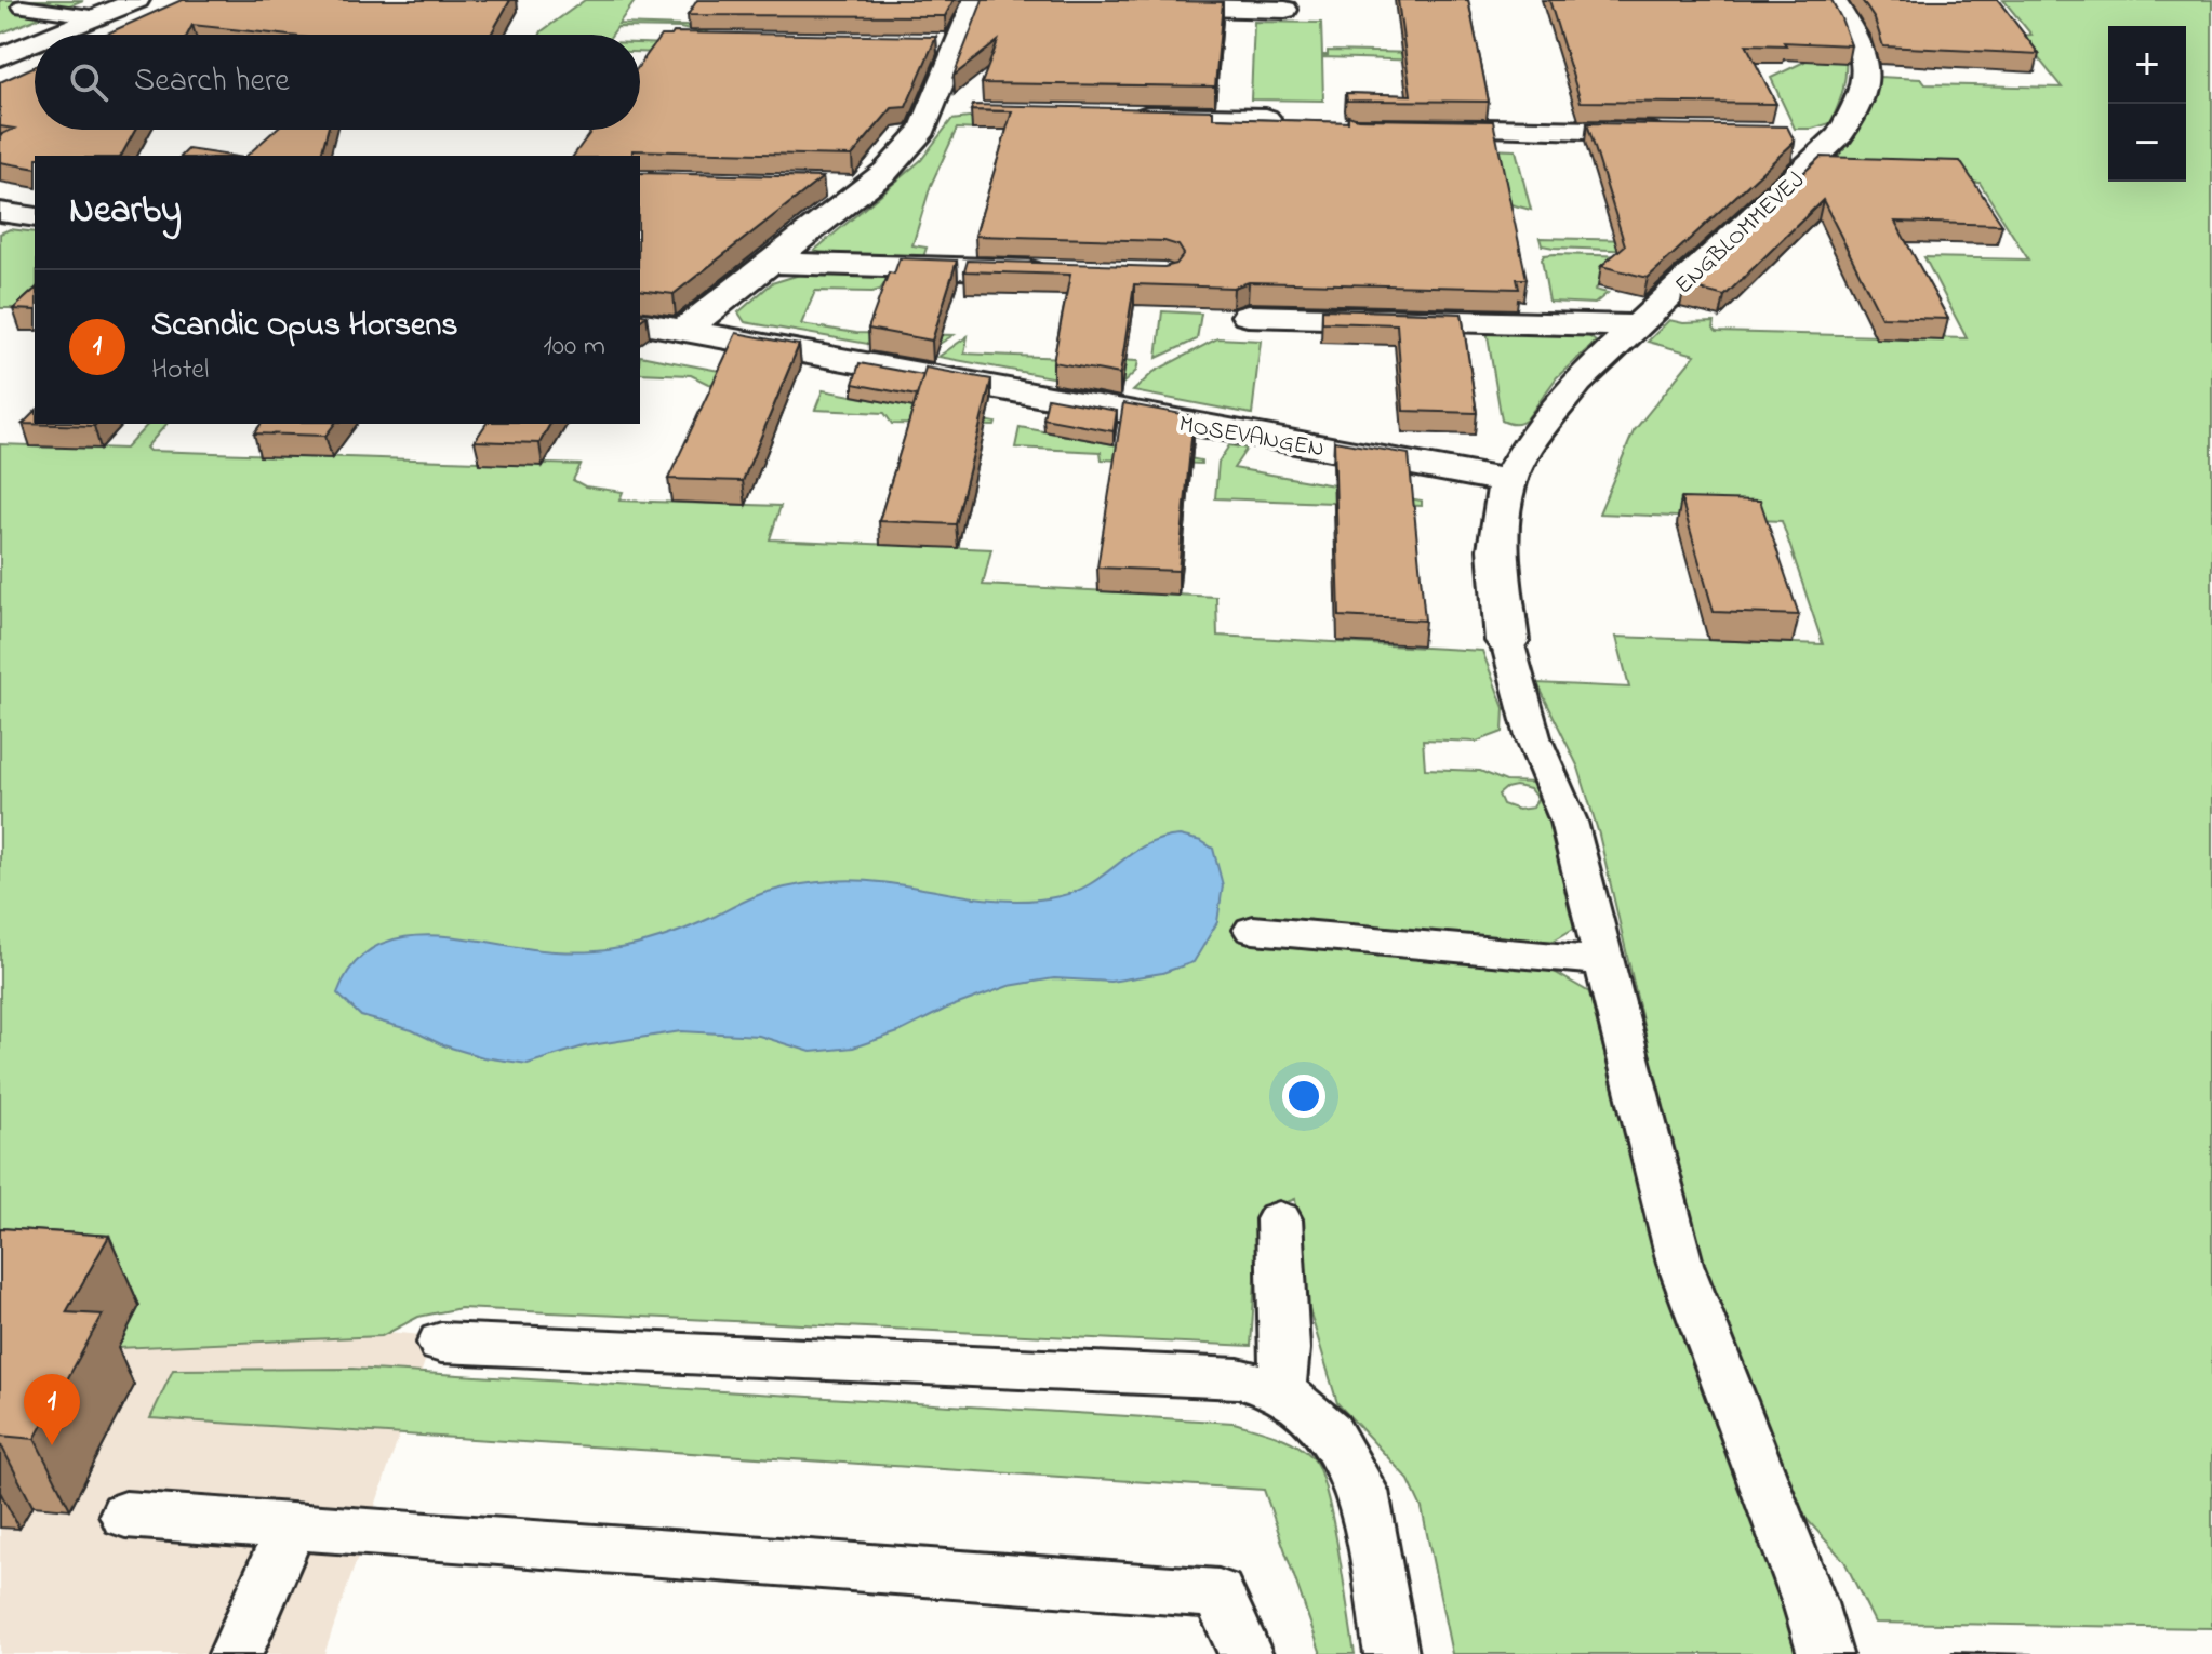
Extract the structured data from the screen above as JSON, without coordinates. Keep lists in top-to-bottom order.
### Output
{
  "streets": {
    "street": ["ENGBLOMMEVEJ", "MOSEVANGEN"]
  },
  "crossings": [
    ["ENGBLOMMEVEJ", "MOSEVANGEN"]
  ],
  "page": {
    "map_buttons": ["+", "−"],
    "search": "Search here",
    "heading": "Nearby",
    "list": [
      {
        "mark": "1",
        "name": "Scandic Opus Horsens",
        "note": "Hotel",
        "value": "100 m"
      }
    ],
    "pins": "1"
  }
}
